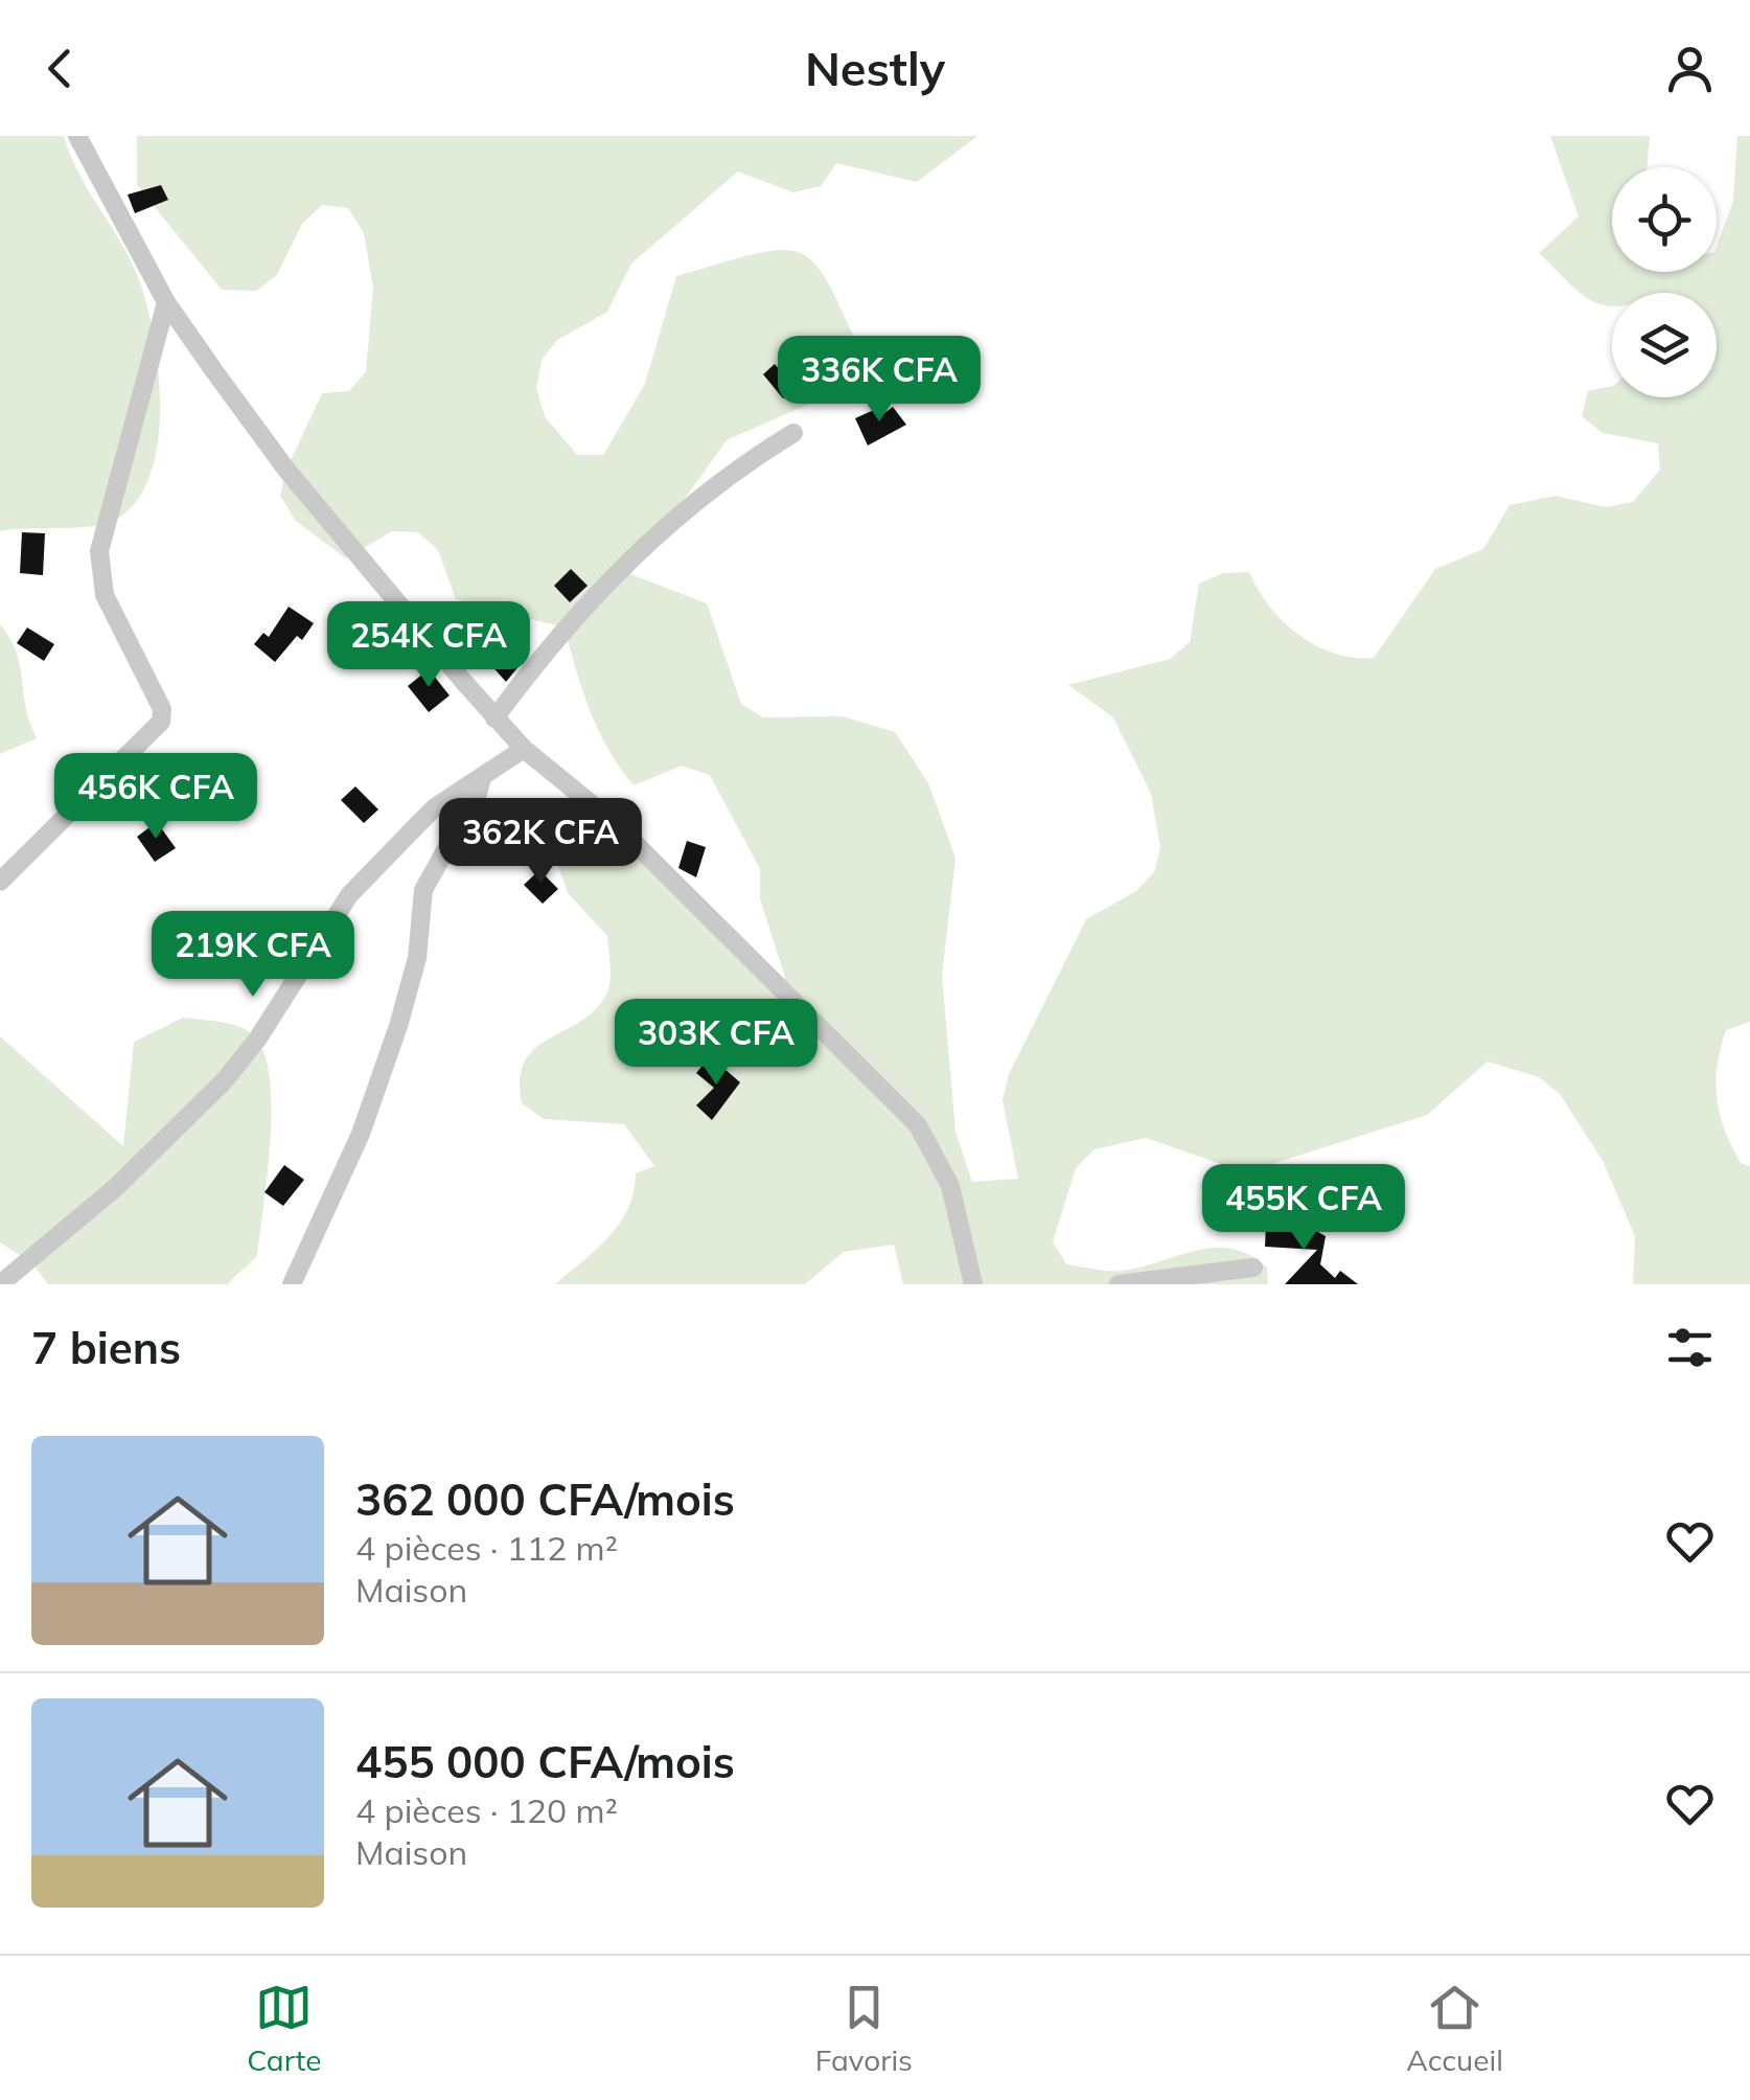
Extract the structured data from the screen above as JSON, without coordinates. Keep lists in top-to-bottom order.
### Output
{
  "page": {
    "header": "Nestly",
    "price": [
      "336K CFA",
      "254K CFA",
      "456K CFA",
      "362K CFA",
      "219K CFA",
      "303K CFA",
      "455K CFA"
    ],
    "heading": "7 biens",
    "list": [
      {
        "name": "362 000 CFA/mois",
        "note": "4 pièces · 112 m² · Maison"
      },
      {
        "name": "455 000 CFA/mois",
        "note": "4 pièces · 120 m² · Maison"
      }
    ],
    "tabs": ["Carte", "Favoris", "Accueil"]
  }
}
